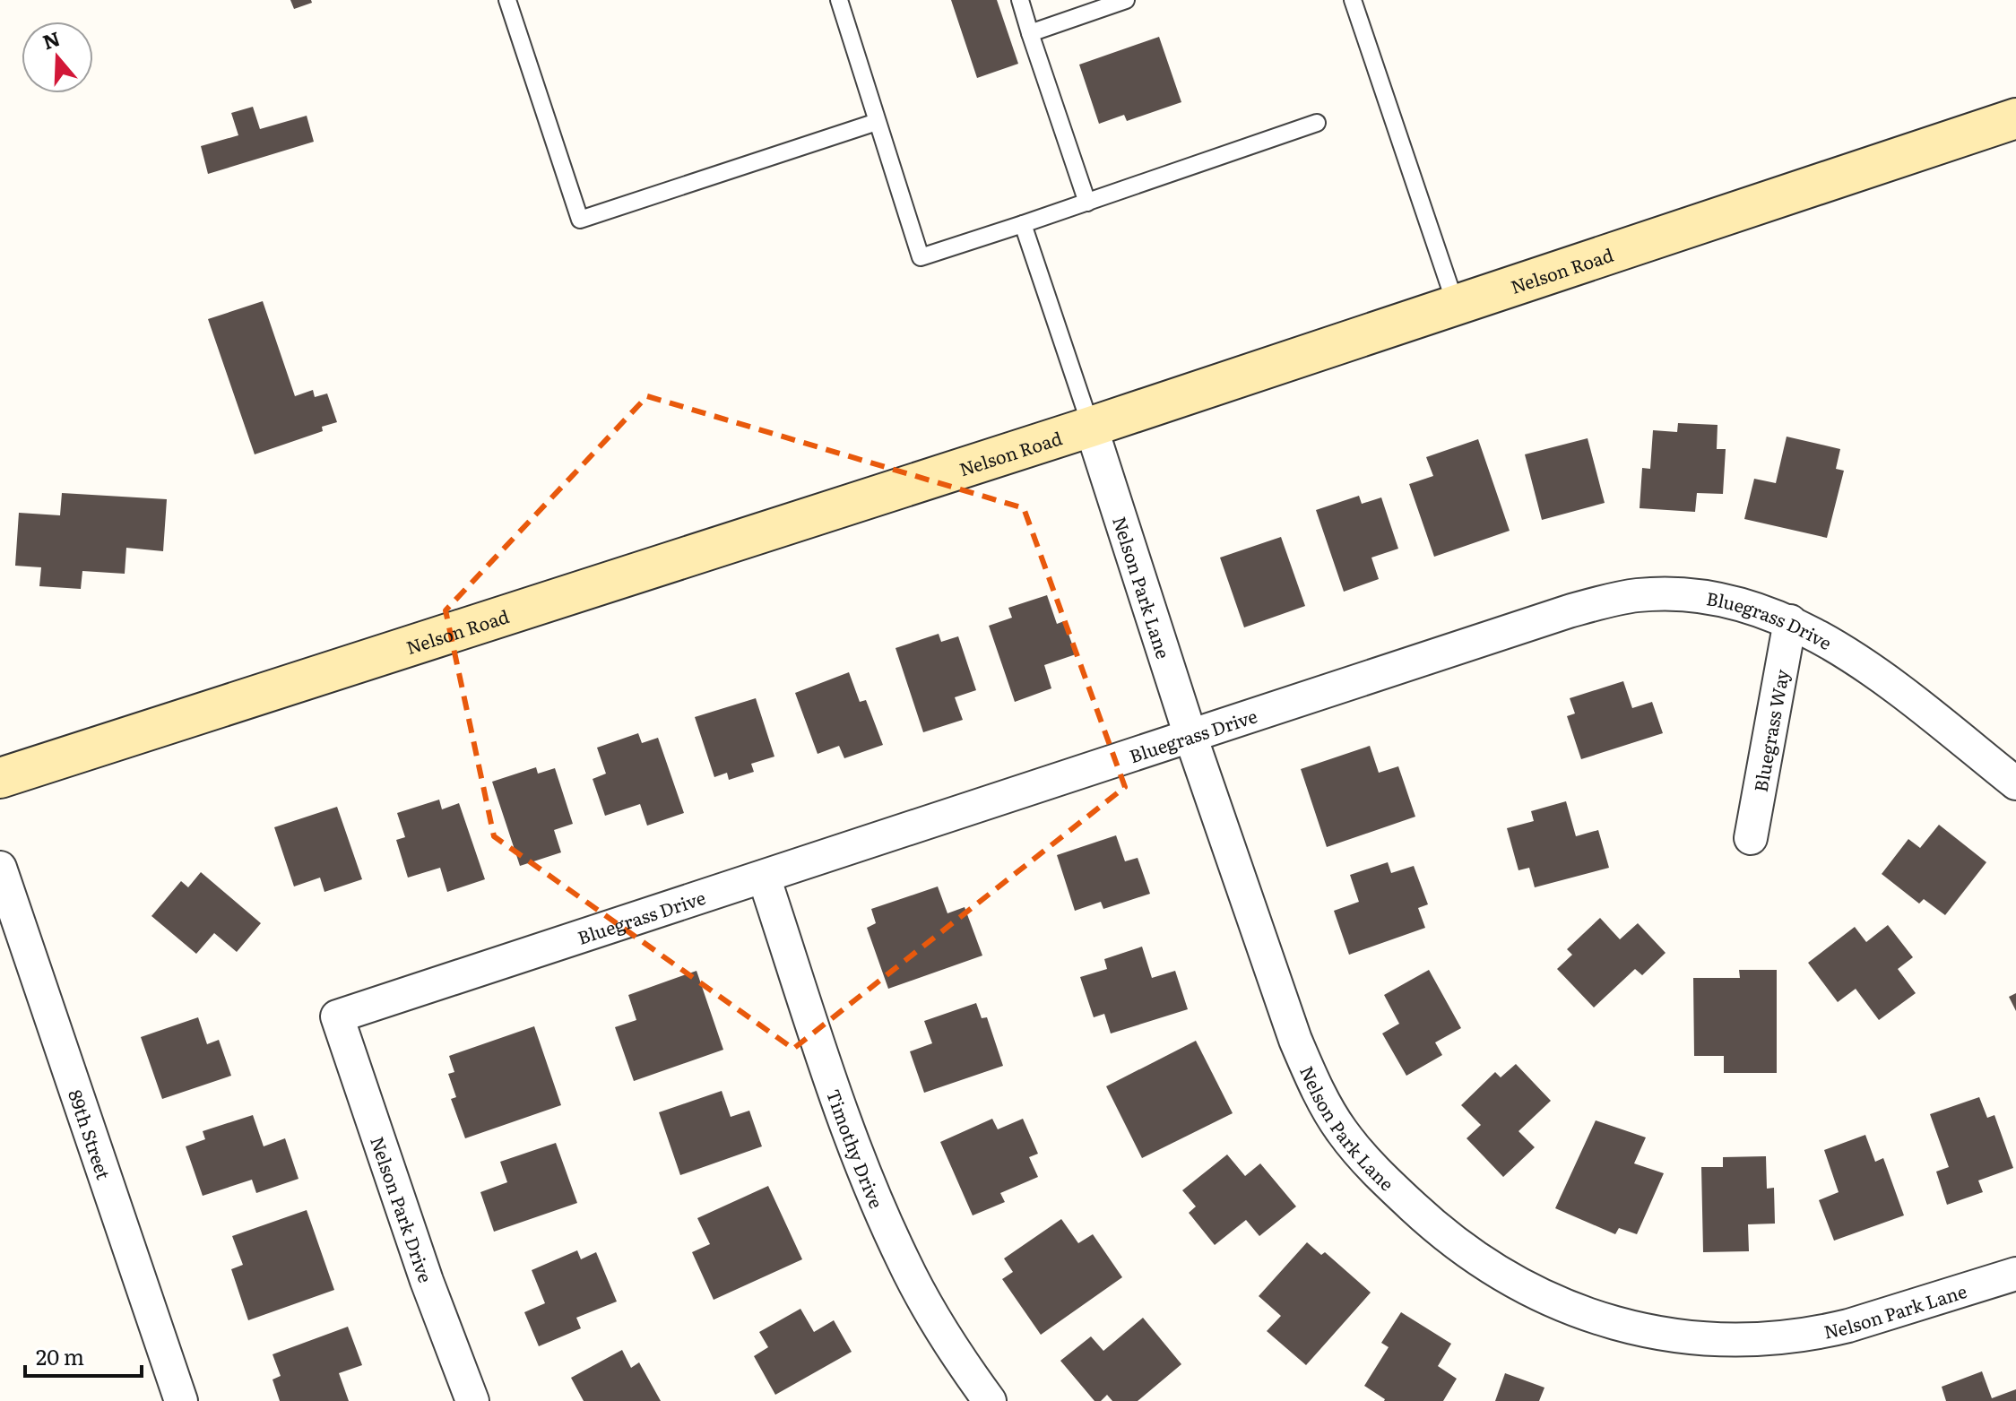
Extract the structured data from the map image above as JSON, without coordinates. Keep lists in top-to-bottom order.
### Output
{
  "streets": {
    "main road": ["Nelson Road"],
    "street": [
      "Nelson Park Lane",
      "Bluegrass Drive",
      "Bluegrass Way",
      "89th Street",
      "Timothy Drive",
      "Nelson Park Drive"
    ]
  },
  "crossings": [
    ["Nelson Road", "Nelson Park Lane"],
    ["Nelson Park Lane", "Bluegrass Drive"],
    ["Bluegrass Drive", "Bluegrass Way"],
    ["Bluegrass Drive", "Timothy Drive"],
    ["Bluegrass Drive", "Nelson Park Drive"]
  ],
  "scale_bar": "20 m",
  "north": "top"
}
